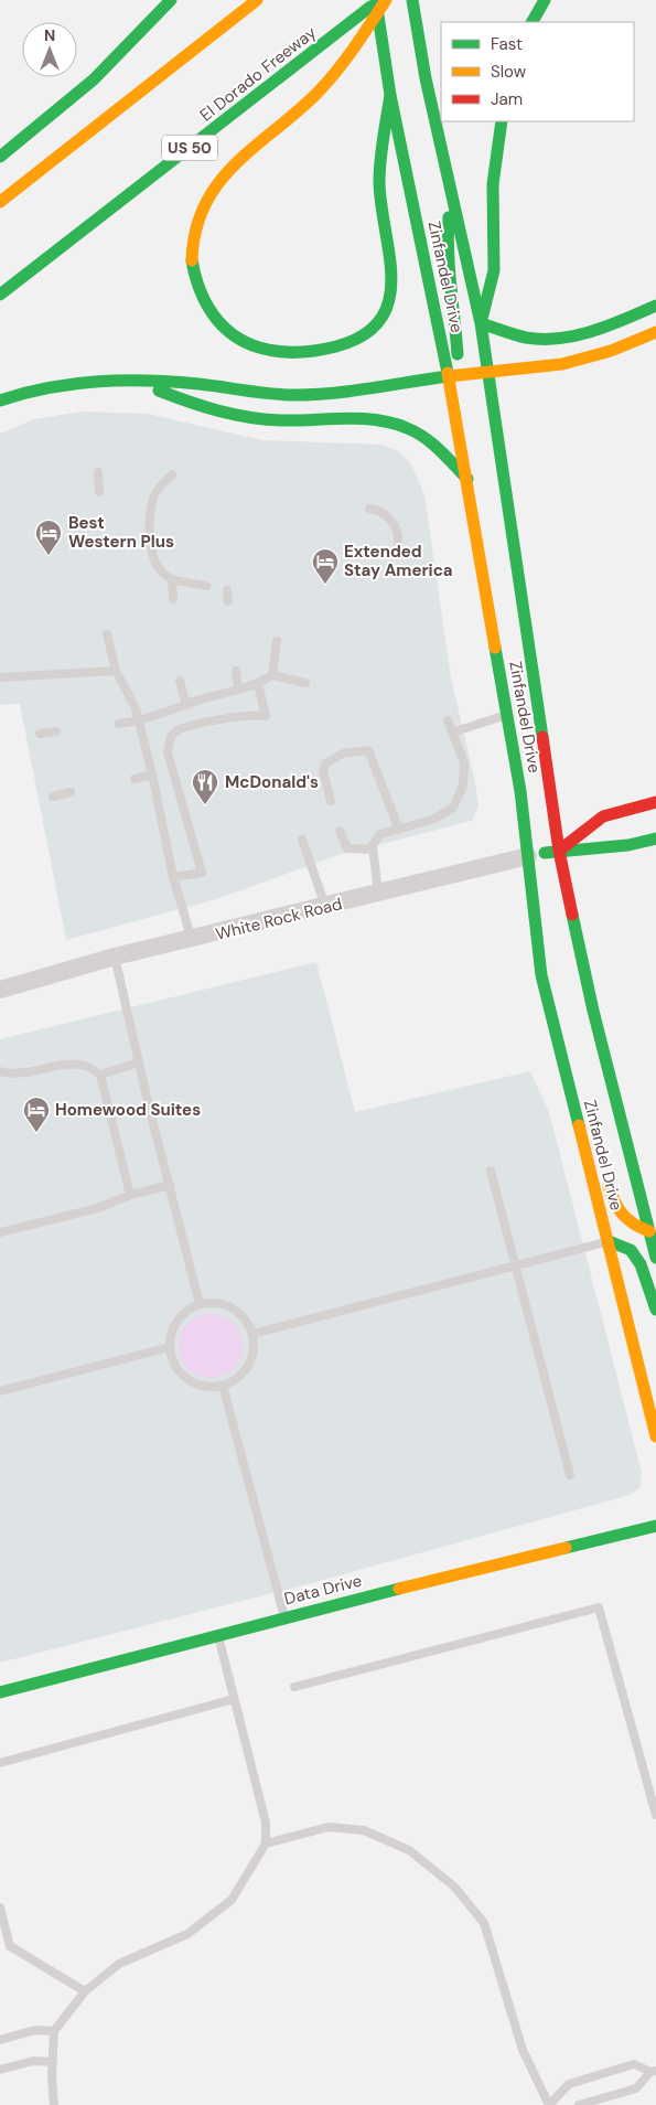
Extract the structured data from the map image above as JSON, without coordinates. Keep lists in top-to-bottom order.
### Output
{
  "streets": {
    "main road": [
      "El Dorado Freeway",
      "US 50",
      "Zinfandel Drive",
      "White Rock Road",
      "Data Drive"
    ]
  },
  "crossings": [
    ["El Dorado Freeway", "Zinfandel Drive"],
    ["Zinfandel Drive", "White Rock Road"]
  ],
  "places": {
    "hotel": ["Best Western Plus", "Extended Stay America", "Homewood Suites"],
    "restaurant": ["McDonald's"]
  },
  "legend": ["Fast", "Slow", "Jam"],
  "north": "top"
}
